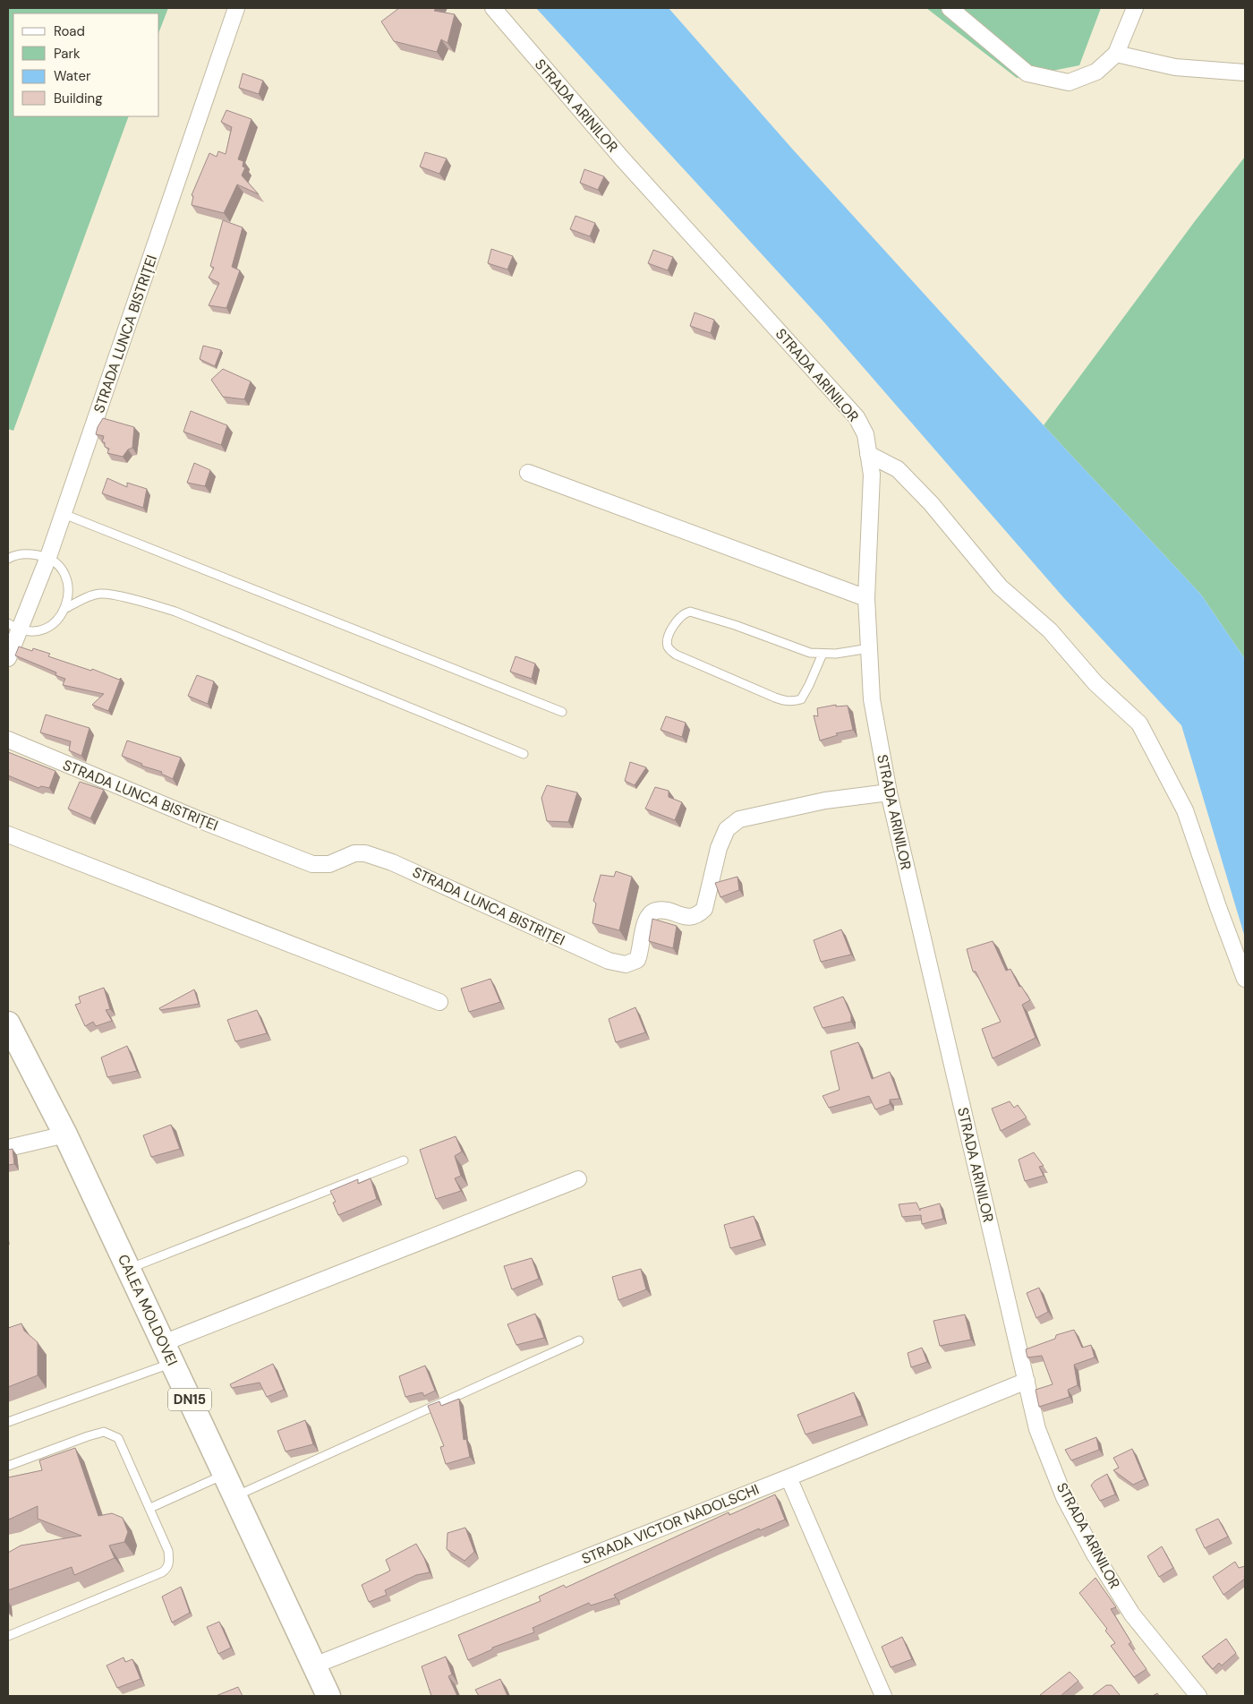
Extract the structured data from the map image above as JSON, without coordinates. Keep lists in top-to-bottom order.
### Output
{
  "streets": {
    "main road": ["CALEA MOLDOVEI", "DN15"],
    "street": ["STRADA ARINILOR", "STRADA LUNCA BISTRIȚEI", "STRADA VICTOR NADOLSCHI"]
  },
  "crossings": [
    ["STRADA ARINILOR", "STRADA LUNCA BISTRIȚEI"],
    ["STRADA ARINILOR", "STRADA VICTOR NADOLSCHI"],
    ["CALEA MOLDOVEI", "STRADA VICTOR NADOLSCHI"]
  ],
  "legend": [
    "Road",
    "Park",
    "Water",
    "Building"
  ]
}
